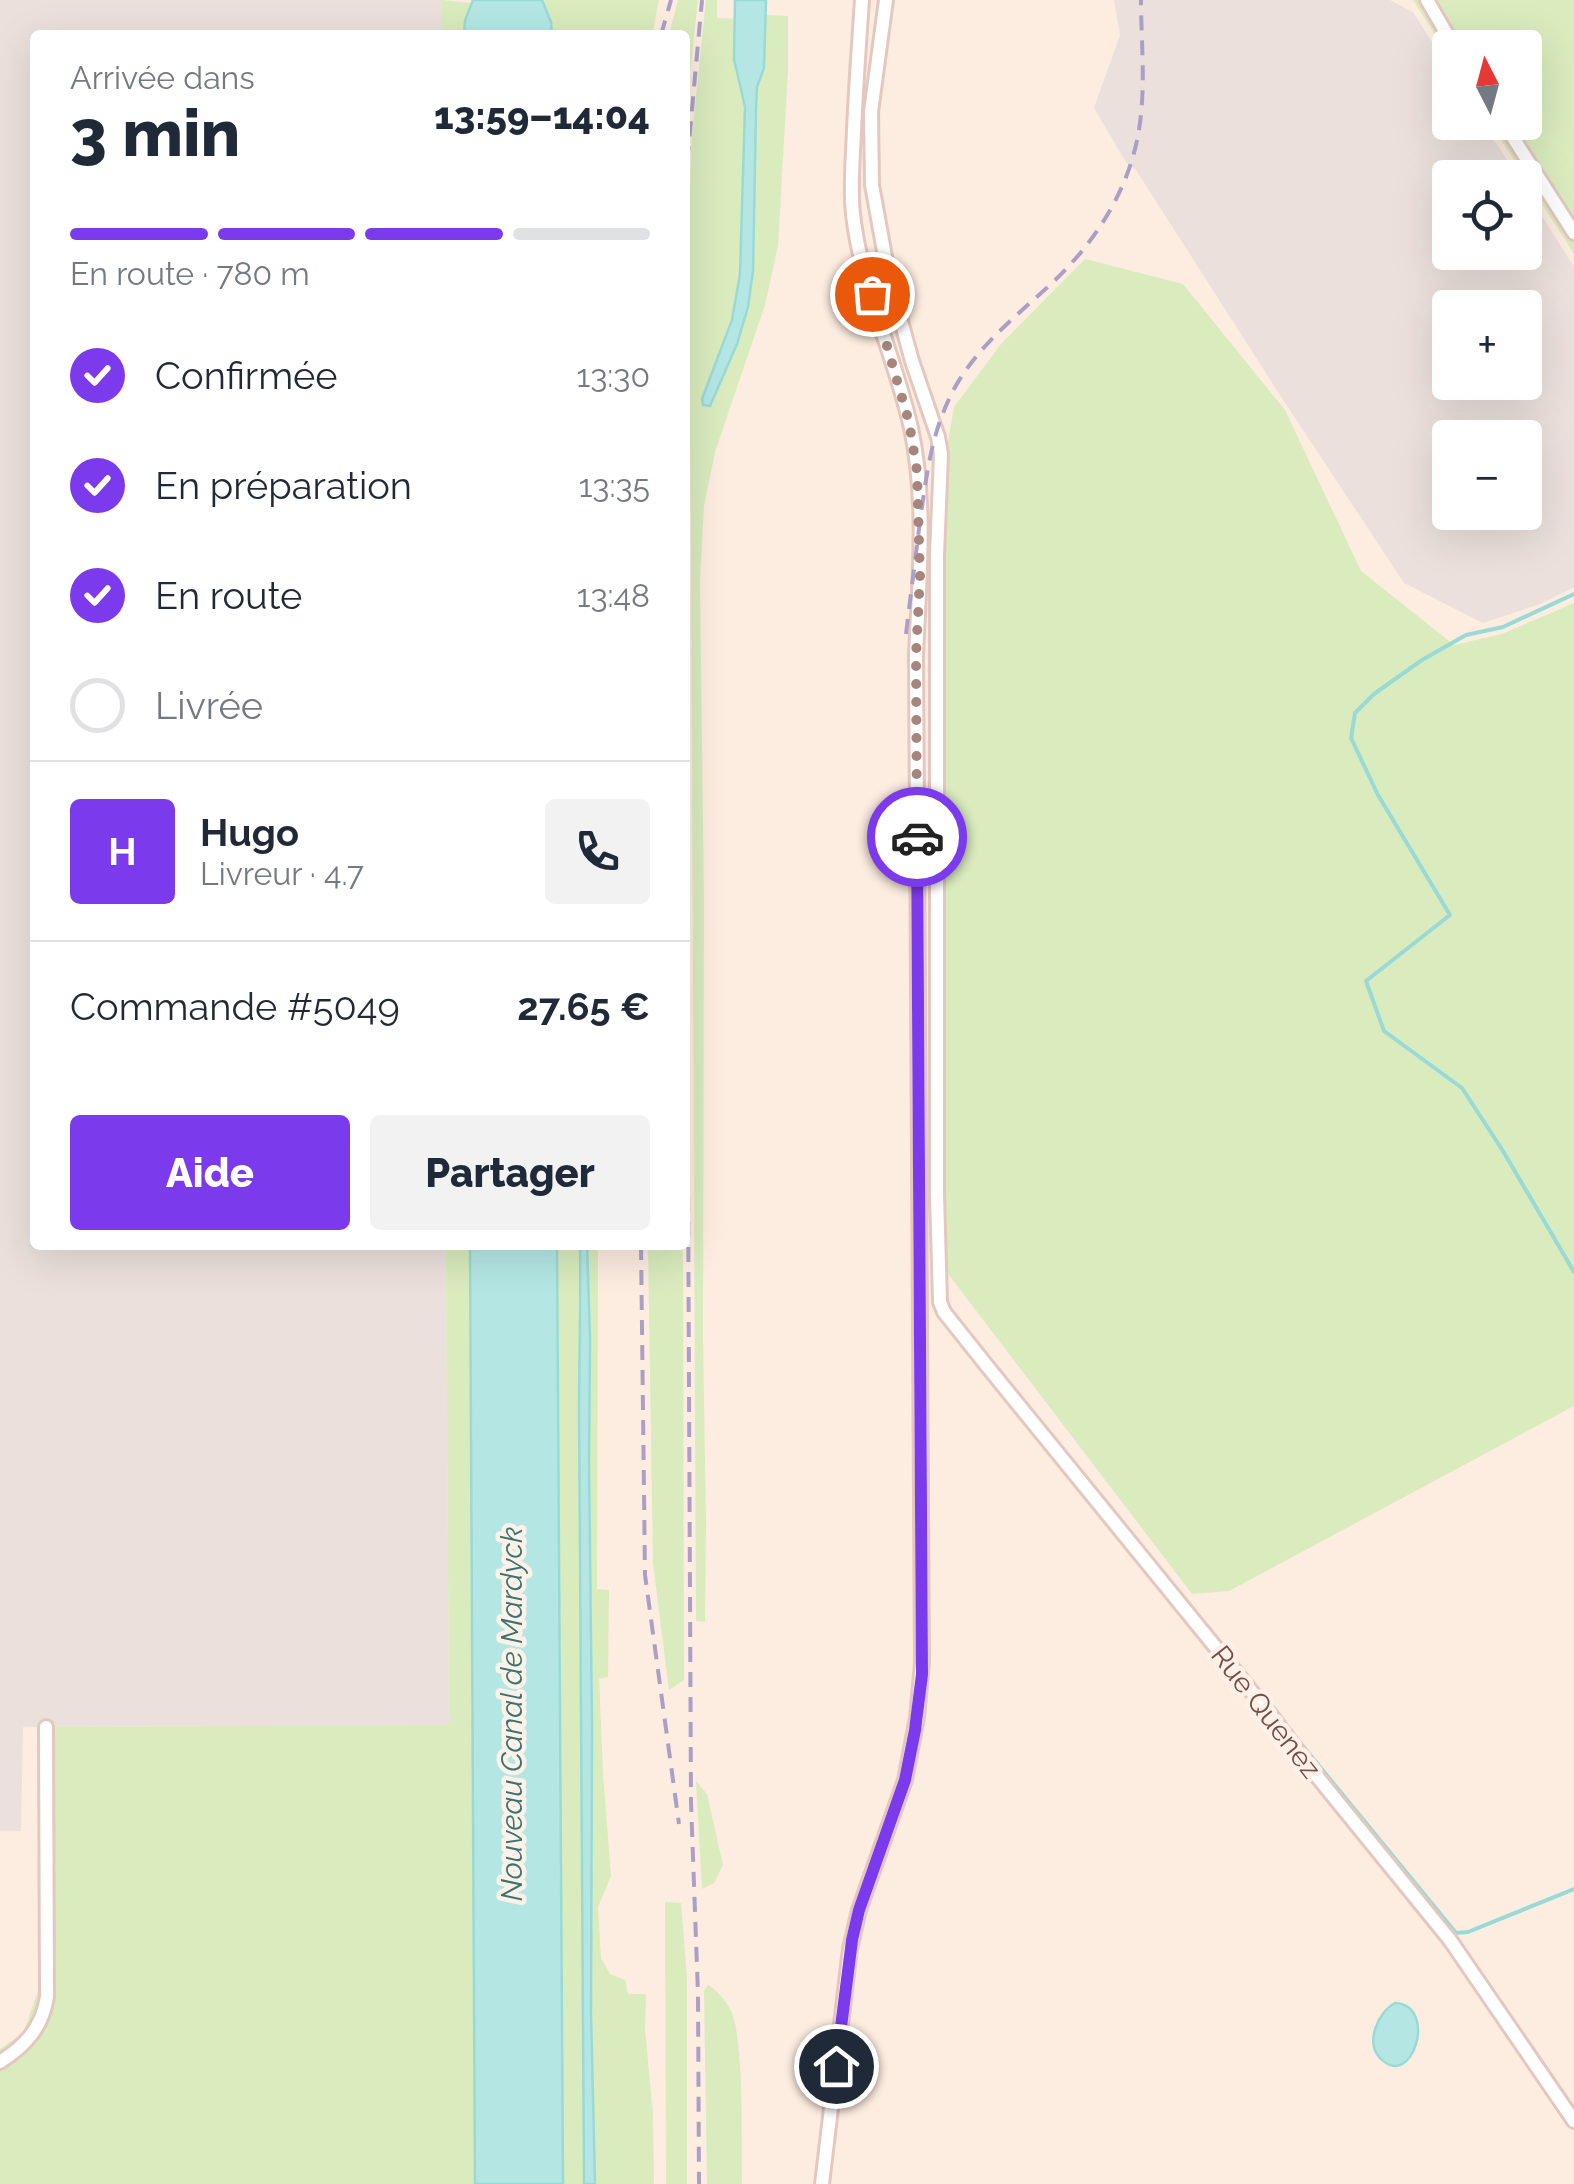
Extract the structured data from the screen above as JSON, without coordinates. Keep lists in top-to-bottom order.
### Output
{
  "streets": {
    "street": ["Rue Quenez"]
  },
  "water": ["Nouveau Canal de Mardyck"],
  "north": "top",
  "page": {
    "map_buttons": ["+", "−"],
    "heading": ["3 min", "Arrivée dans", "13:59–14:04"],
    "panel": [
      "Hugo",
      "Livreur · 4.7",
      "Commande #5049",
      "27.65 €"
    ],
    "bar": "En route · 780 m",
    "list": [
      ["Confirmée", "13:30"],
      ["En préparation", "13:35"],
      ["En route", "13:48"],
      "Livrée"
    ],
    "round": "H",
    "buttons": ["Aide", "Partager"]
  }
}
